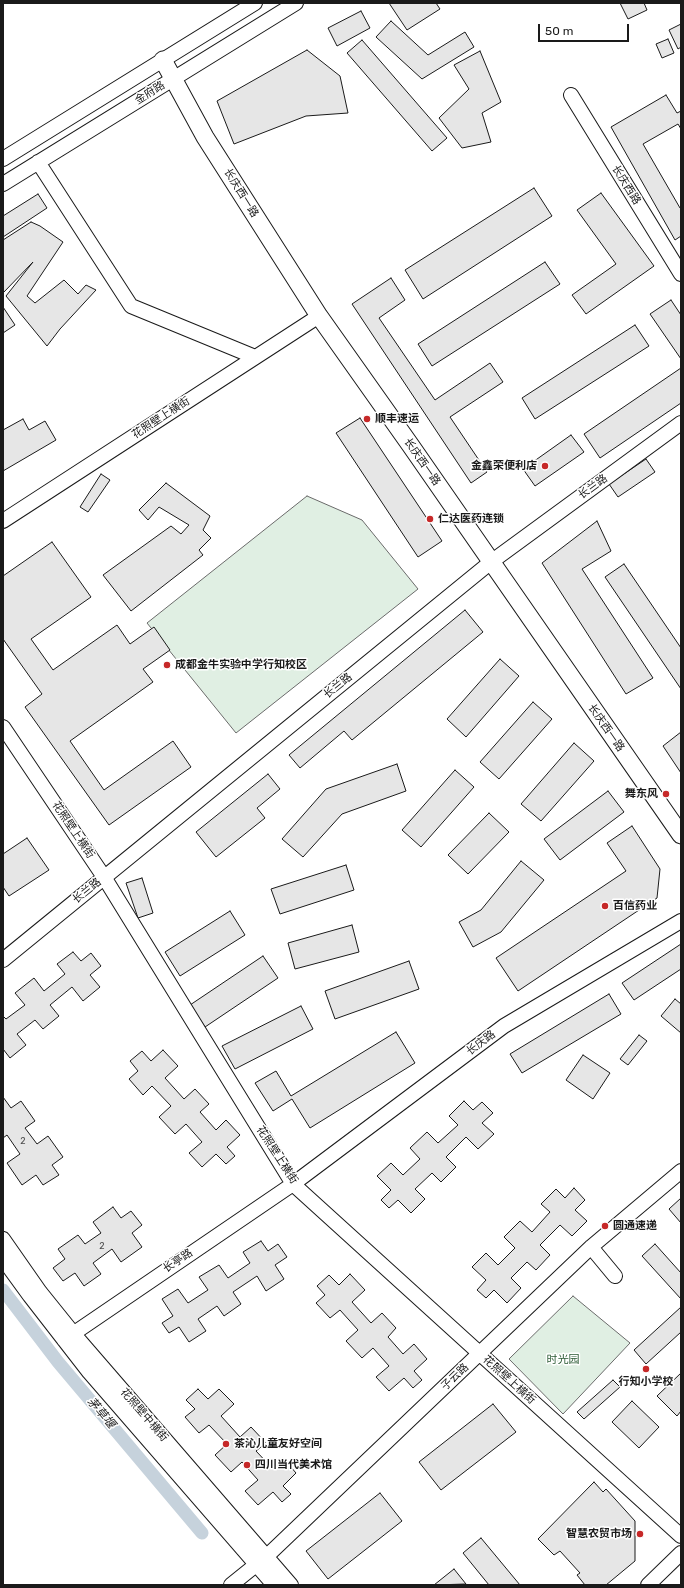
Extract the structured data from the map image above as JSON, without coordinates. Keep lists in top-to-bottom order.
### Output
{
  "streets": {
    "main road": ["长庆西一路"],
    "street": [
      "金府路",
      "长庆西路",
      "花照壁上横街",
      "长兰路",
      "长庆路",
      "长亭路",
      "子云路",
      "花照壁中横街"
    ]
  },
  "crossings": [
    ["金府路", "长庆西一路"],
    ["长庆西一路", "花照壁上横街"],
    ["长庆西一路", "长兰路"],
    ["花照壁上横街", "长兰路"],
    ["花照壁上横街", "长庆路"],
    ["花照壁上横街", "长亭路"],
    ["花照壁上横街", "子云路"],
    ["长庆路", "长亭路"],
    ["长亭路", "花照壁中横街"],
    ["子云路", "花照壁中横街"]
  ],
  "water": ["茅草堰"],
  "parks": ["时光园"],
  "places": [
    "顺丰速运",
    "金鑫荣便利店",
    "仁达医药连锁",
    "成都金牛实验中学行知校区",
    "舞东风",
    "百信药业",
    "圆通速递",
    "行知小学校",
    "茶沁儿童友好空间",
    "四川当代美术馆",
    "智慧农贸市场"
  ],
  "house_numbers": ["2", "2"],
  "scale_bar": "50 m"
}
